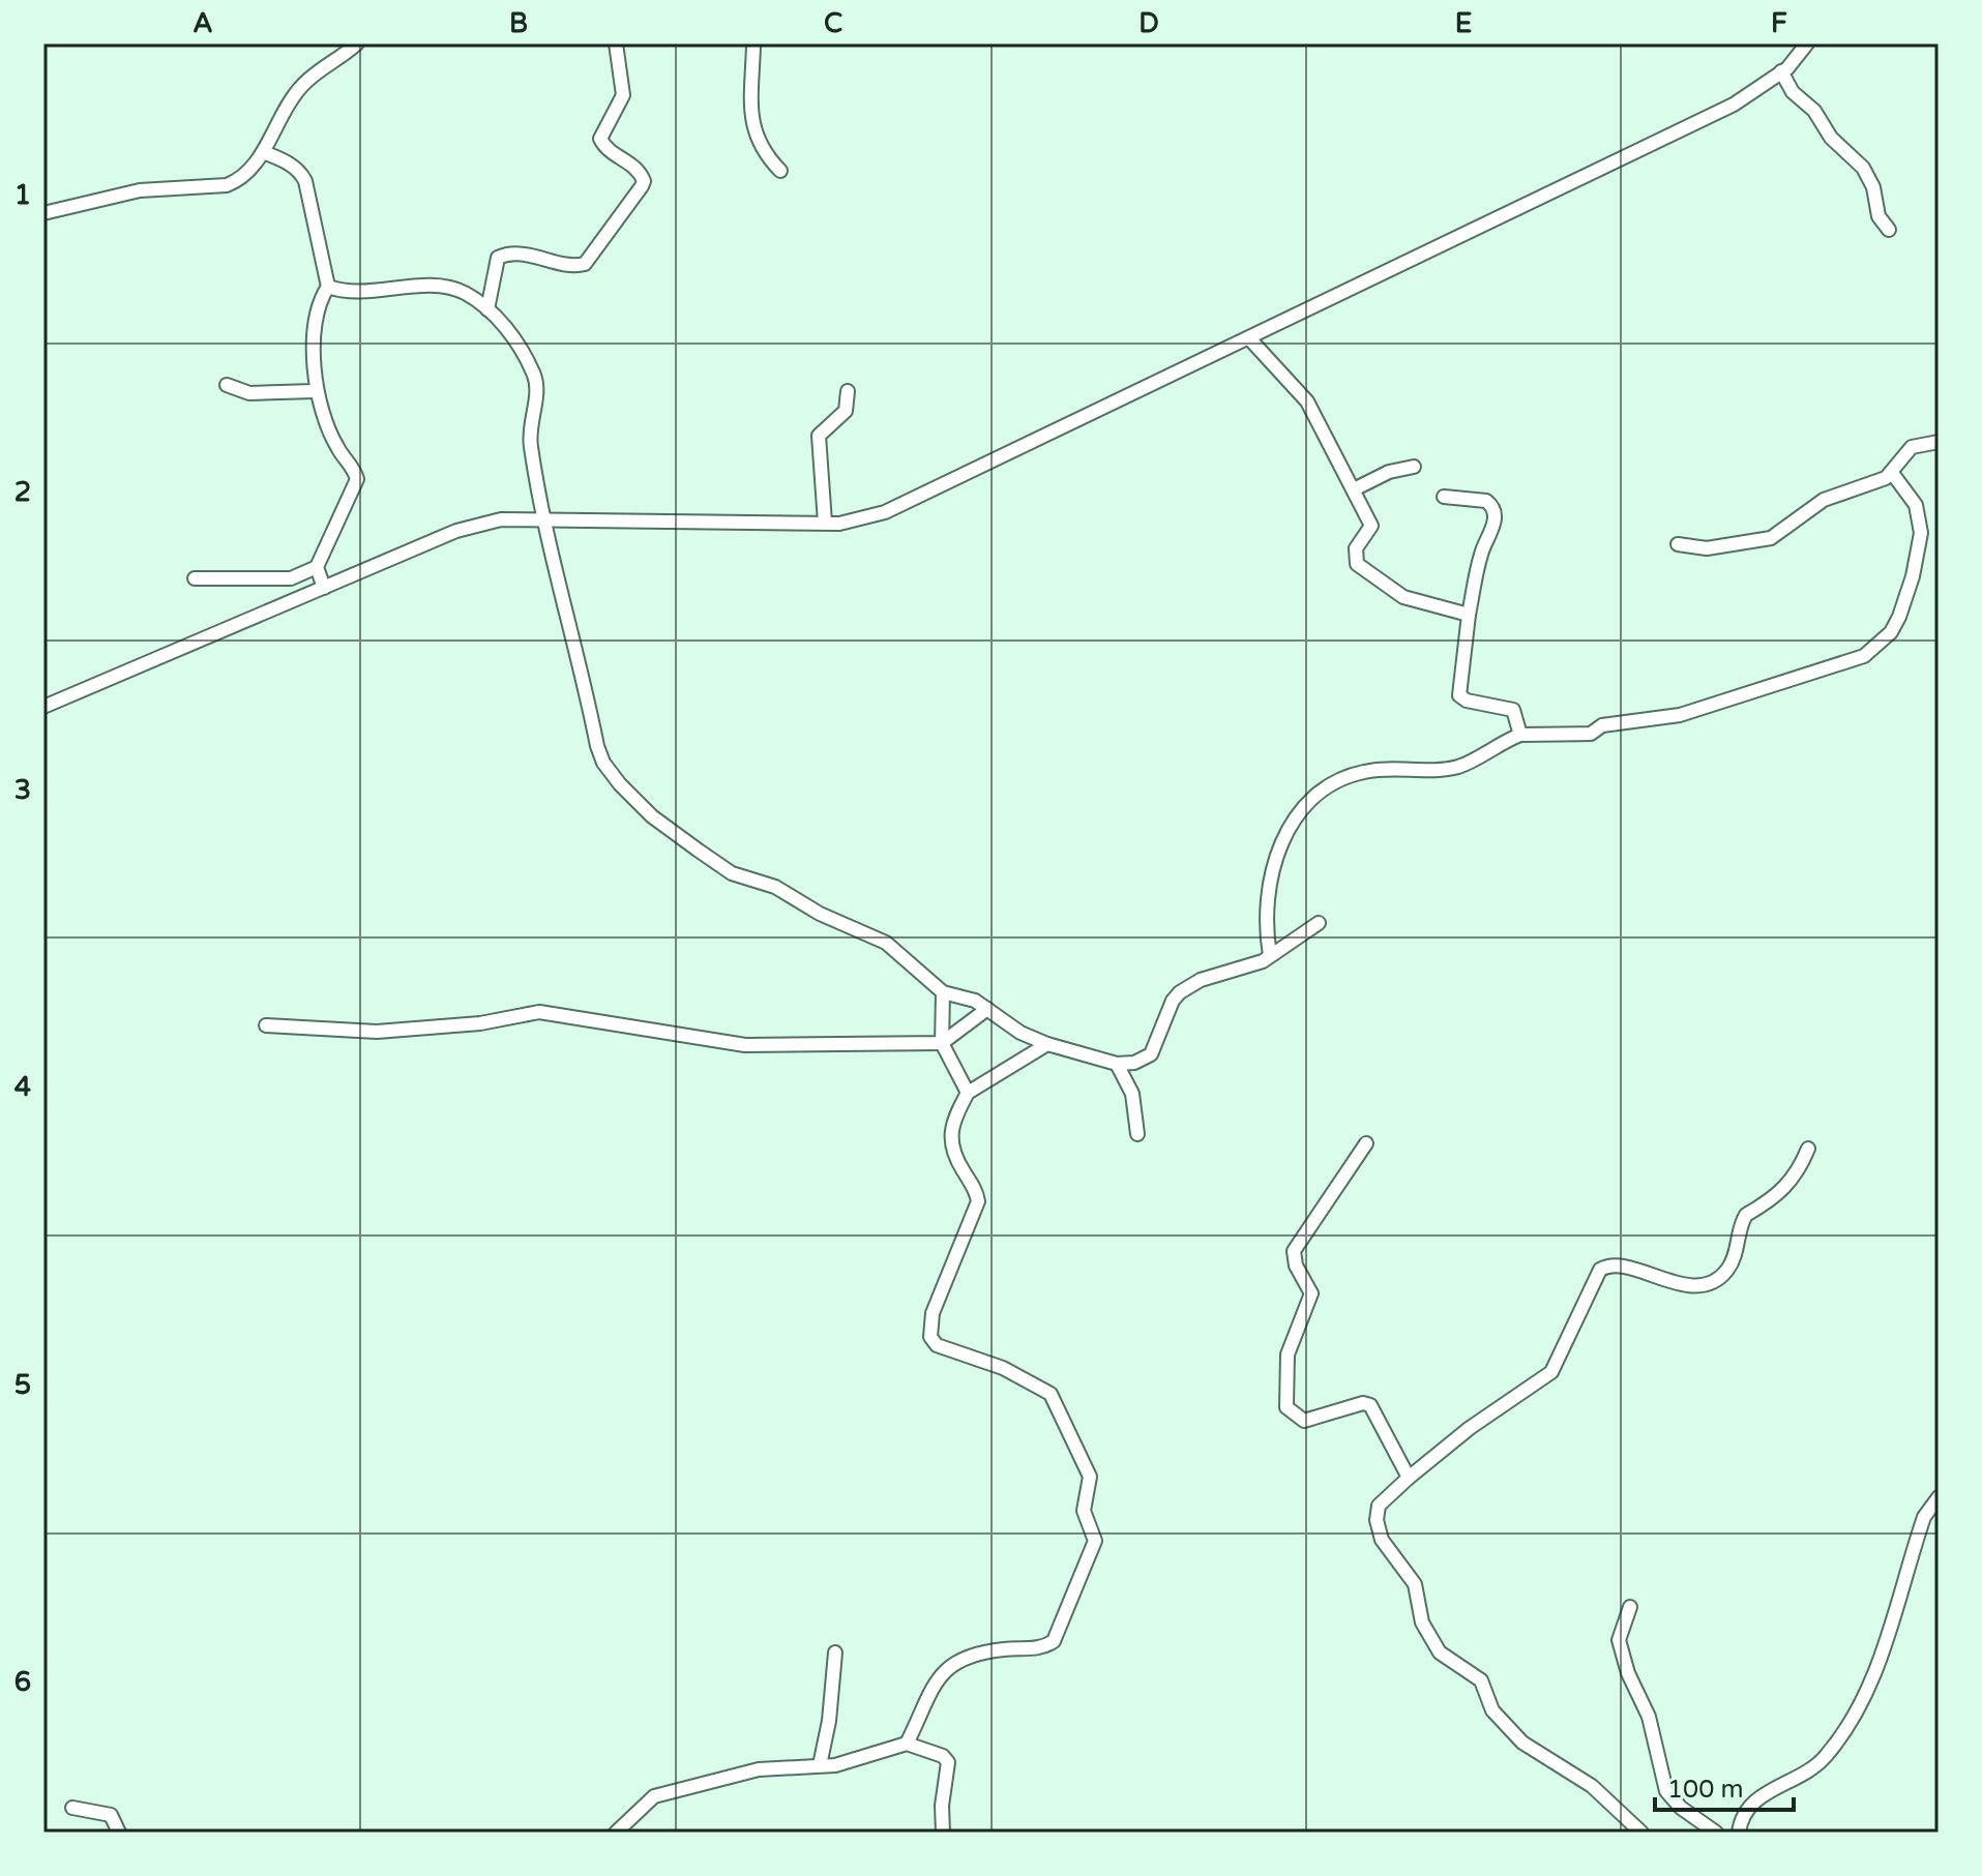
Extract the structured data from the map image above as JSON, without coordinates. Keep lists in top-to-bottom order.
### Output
{
  "scale_bar": "100 m",
  "grid": {
    "columns": [
      "A",
      "B",
      "C",
      "D",
      "E",
      "F"
    ],
    "rows": [
      "1",
      "2",
      "3",
      "4",
      "5",
      "6"
    ]
  }
}
